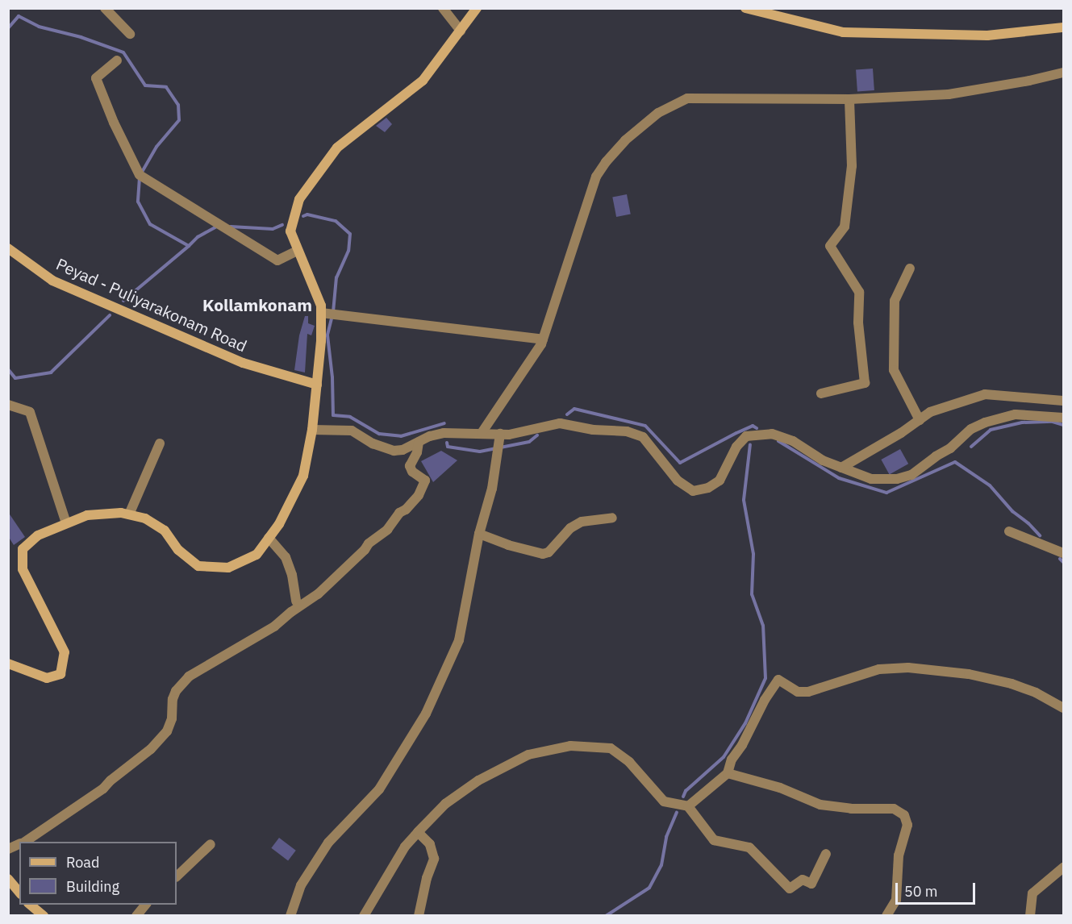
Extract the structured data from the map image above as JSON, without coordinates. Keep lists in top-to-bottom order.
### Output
{
  "streets": {
    "main road": ["Peyad - Puliyarakonam Road"]
  },
  "districts": ["Kollamkonam"],
  "legend": ["Road", "Building"],
  "scale_bar": "50 m"
}
